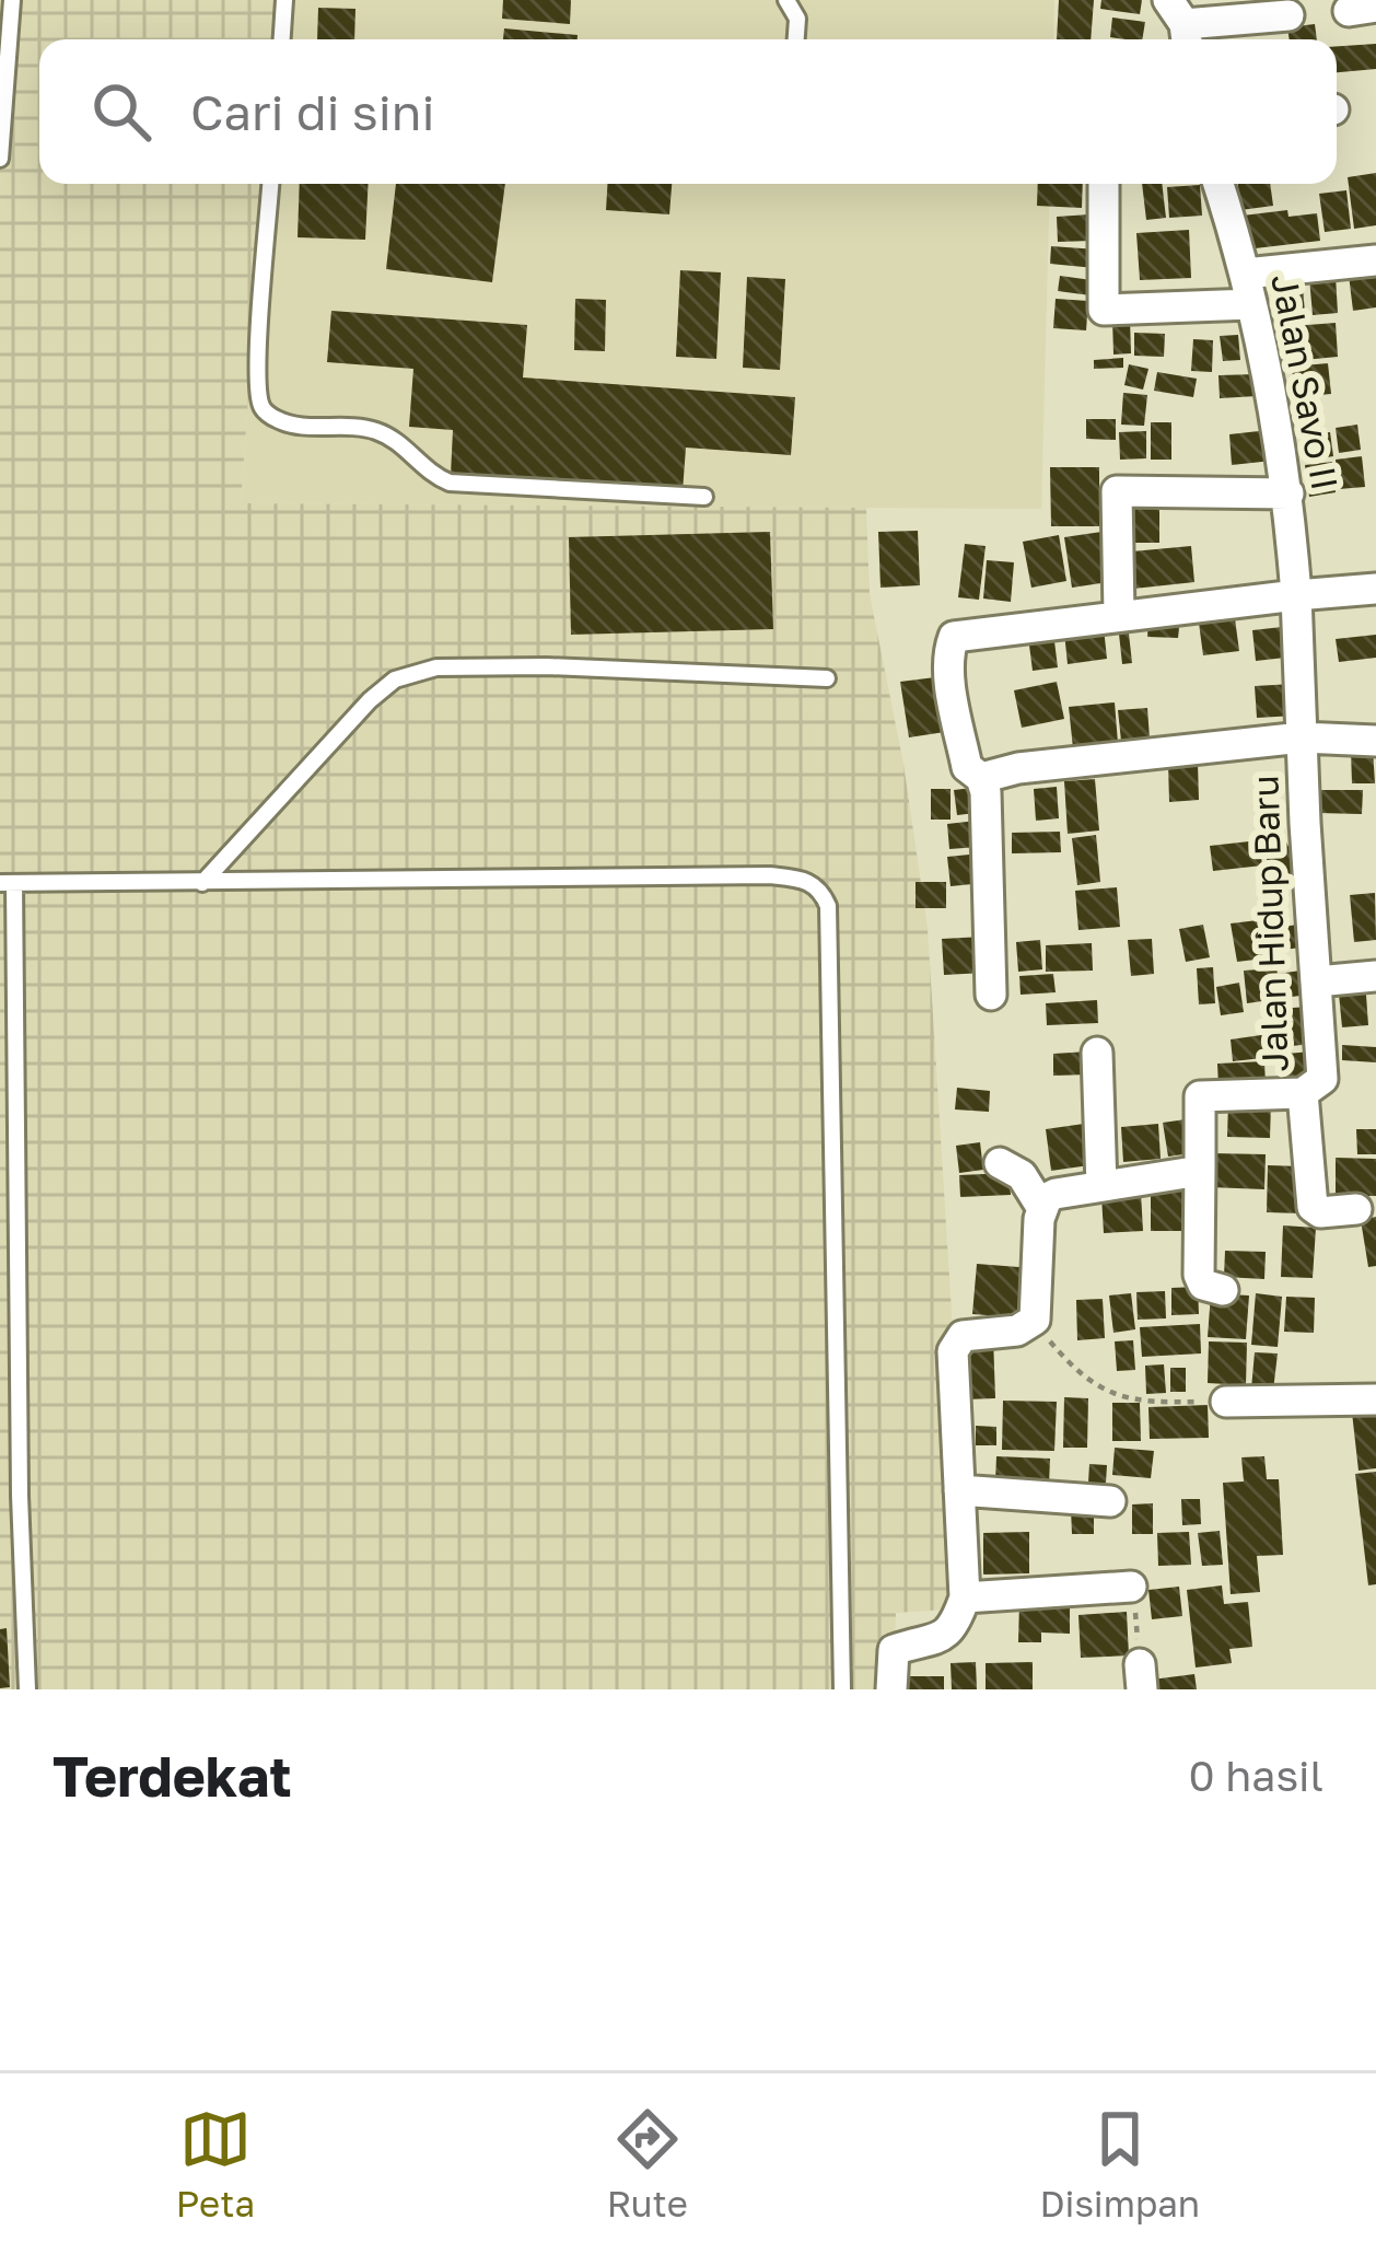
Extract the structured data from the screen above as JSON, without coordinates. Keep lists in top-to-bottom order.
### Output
{
  "streets": {
    "street": ["Jalan Savo II", "Jalan Hidup Baru"]
  },
  "crossings": [
    ["Jalan Savo II", "Jalan Hidup Baru"]
  ],
  "page": {
    "search": "Cari di sini",
    "heading": ["Terdekat", "0 hasil"],
    "nav": ["Peta", "Rute", "Disimpan"]
  }
}
